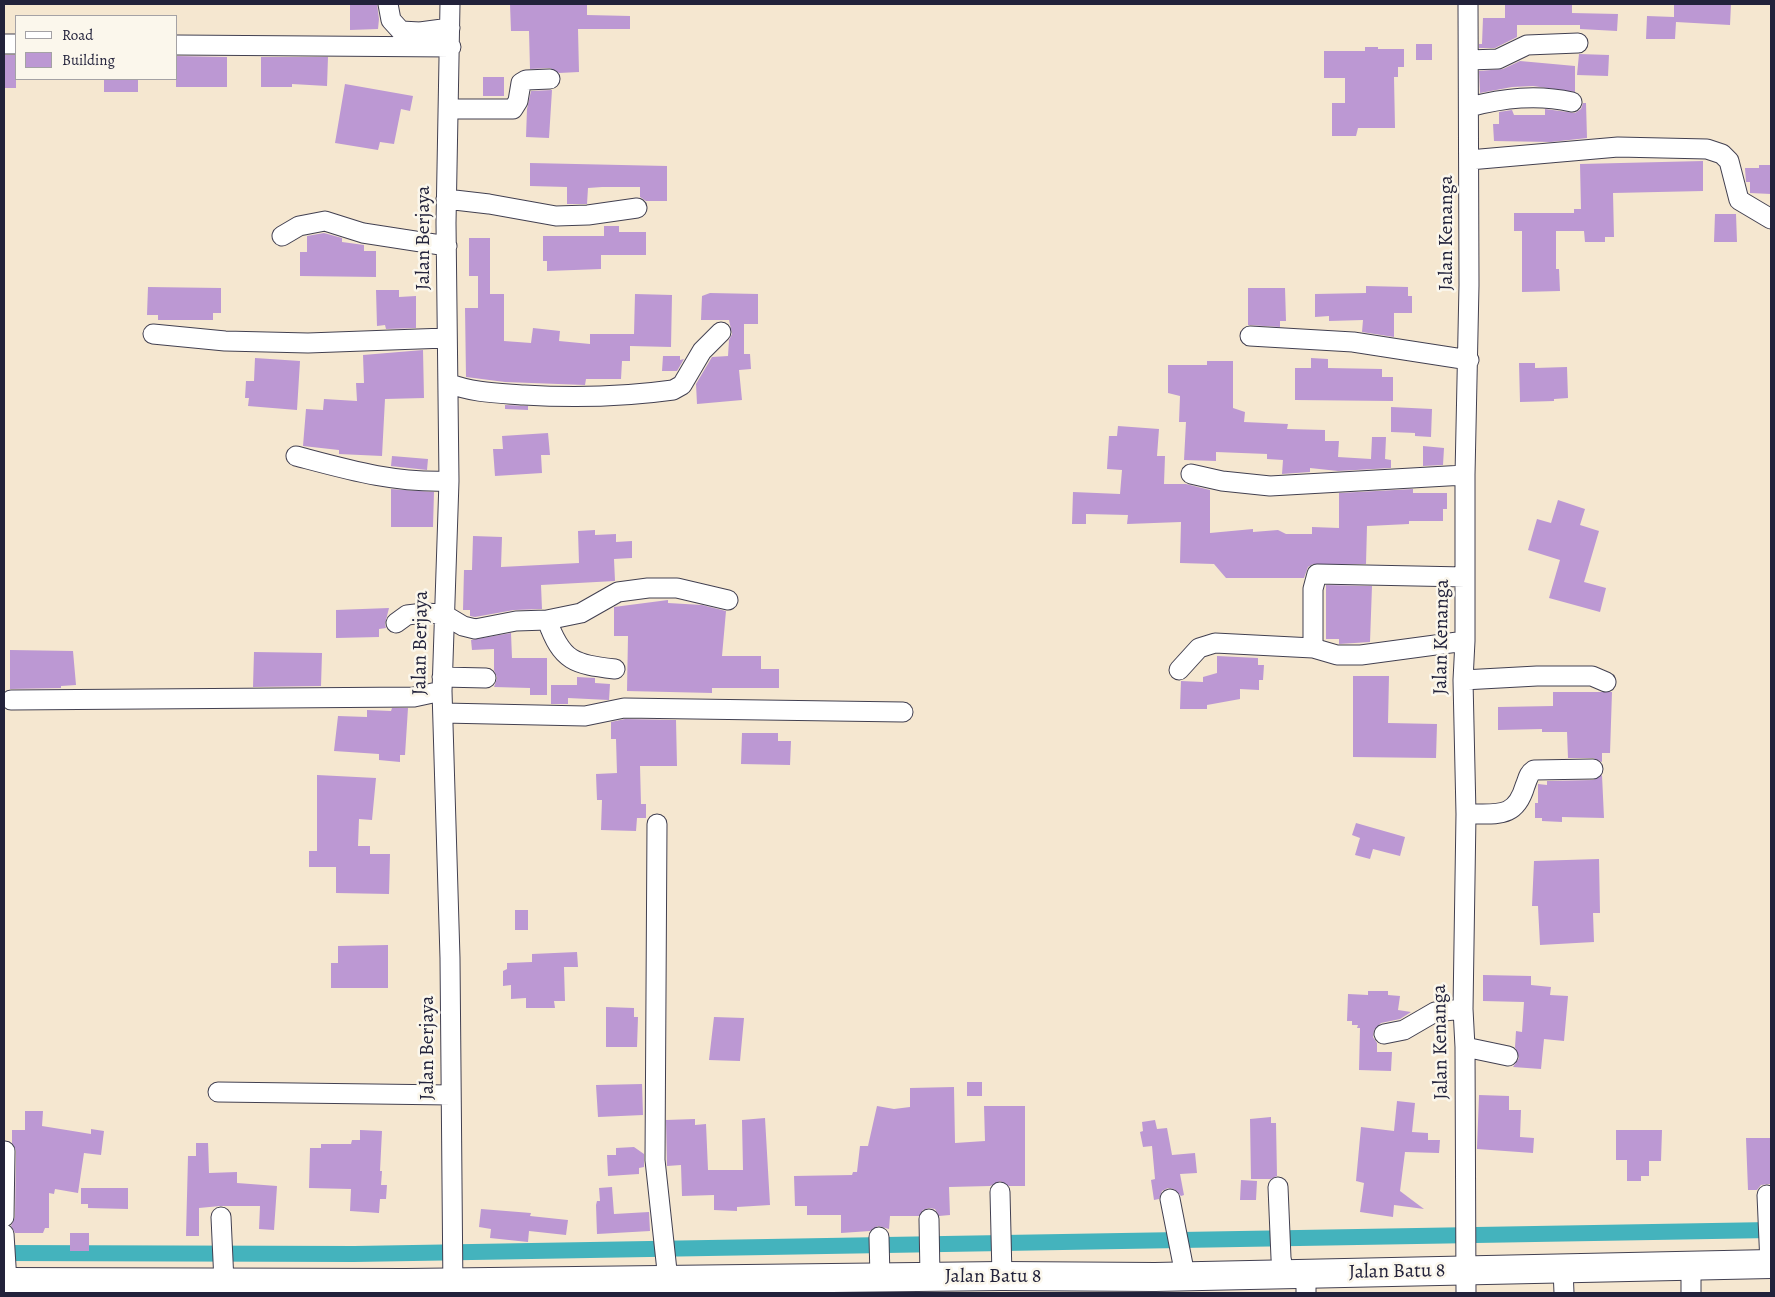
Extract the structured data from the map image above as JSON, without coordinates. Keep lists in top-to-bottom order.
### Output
{
  "streets": {
    "street": ["Jalan Kenanga", "Jalan Berjaya", "Jalan Batu 8"]
  },
  "crossings": [
    ["Jalan Kenanga", "Jalan Batu 8"],
    ["Jalan Berjaya", "Jalan Batu 8"]
  ],
  "legend": ["Road", "Building"]
}
